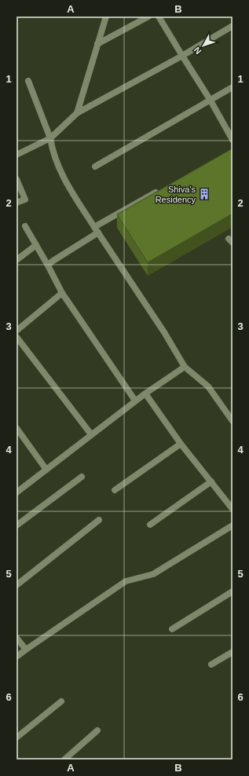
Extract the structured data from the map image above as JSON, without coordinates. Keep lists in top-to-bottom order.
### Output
{
  "places": {
    "building": ["Shiva's Residency"]
  },
  "north": "bottom left",
  "grid": {
    "columns": ["A", "B"],
    "rows": [
      "1",
      "2",
      "3",
      "4",
      "5",
      "6"
    ]
  }
}
